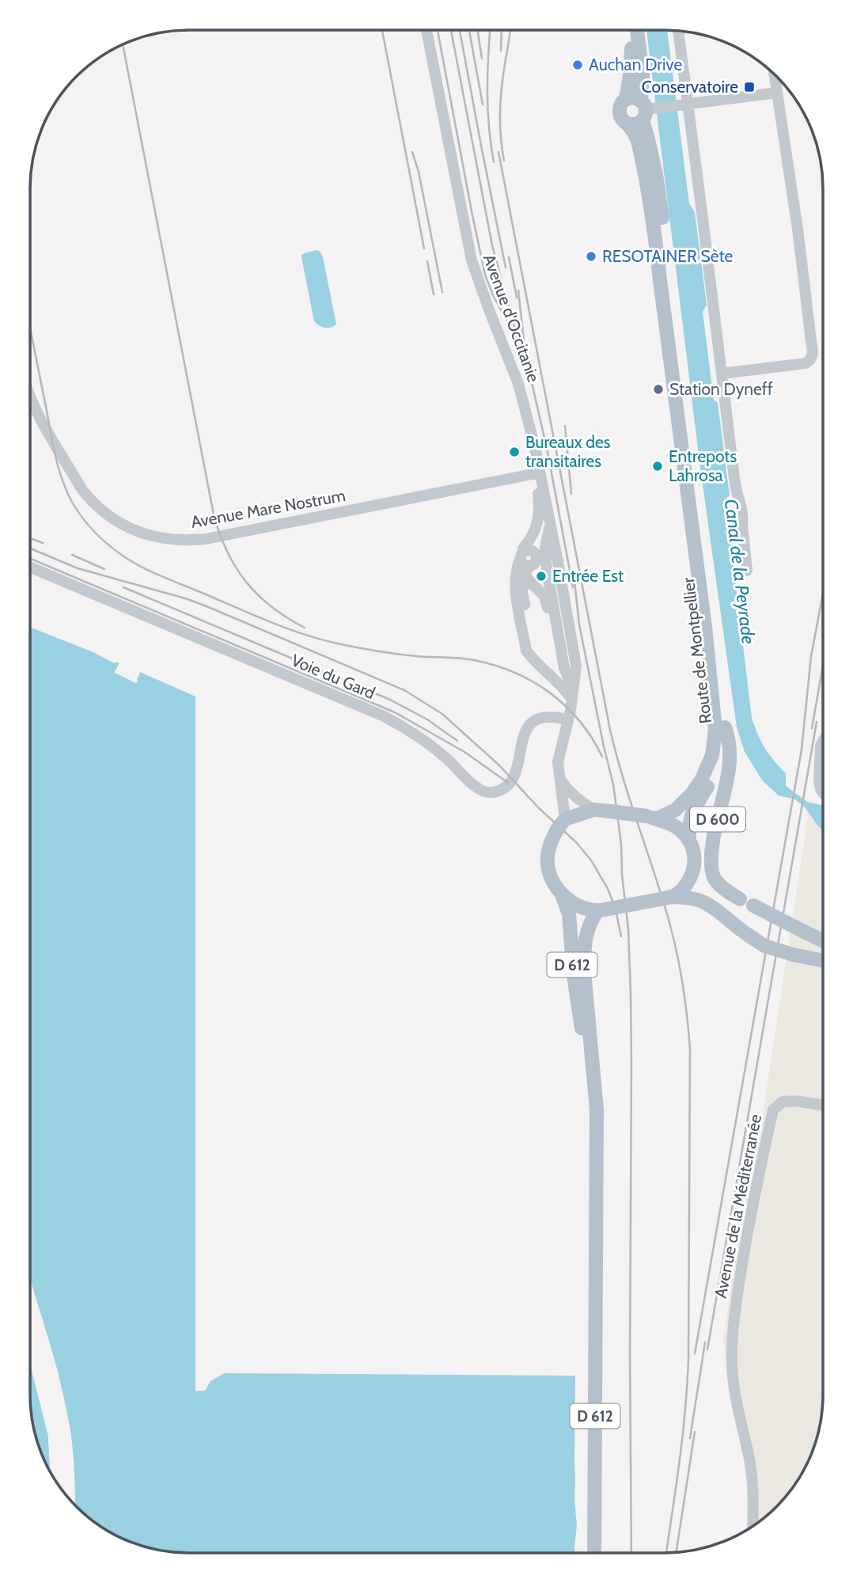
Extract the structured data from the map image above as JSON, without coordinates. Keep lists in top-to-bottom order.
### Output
{
  "streets": {
    "main road": ["Route de Montpellier", "D 600", "D 612"],
    "street": [
      "Avenue d'Occitanie",
      "Avenue Mare Nostrum",
      "Voie du Gard",
      "Avenue de la Méditerranée"
    ]
  },
  "crossings": [
    ["Avenue d'Occitanie", "Avenue Mare Nostrum"],
    ["Route de Montpellier", "D 600"],
    ["Route de Montpellier", "D 612"],
    ["D 600", "D 612"]
  ],
  "water": ["Canal de la Peyrade"],
  "places": {
    "other": [
      "Auchan Drive",
      "RESOTAINER Sète",
      "Station Dyneff",
      "Bureaux des transitaires",
      "Entrepots Lahrosa",
      "Entrée Est"
    ],
    "transit": ["Conservatoire"]
  }
}
